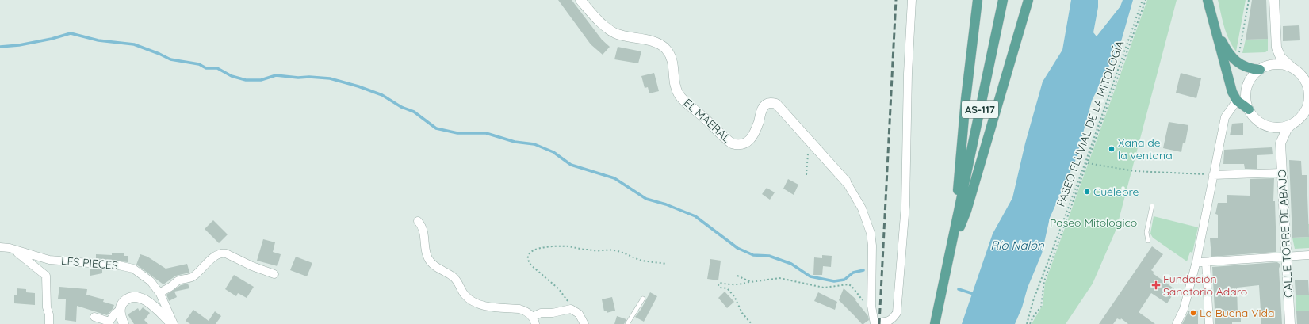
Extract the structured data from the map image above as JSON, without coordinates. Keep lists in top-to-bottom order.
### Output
{
  "streets": {
    "main road": ["AS-117"],
    "street": ["EL MAERAL", "CALLE TORRE DE ABAJO", "LES PIECES"],
    "path": ["PASEO FLUVIAL DE LA MITOLOGÍA"]
  },
  "water": ["Río Nalón"],
  "parks": ["Paseo Mitologico"],
  "places": {
    "other": ["Xana de la ventana", "Cuélebre", "La Buena Vida"],
    "health": ["Fundación Sanatorio Adaro"]
  }
}
